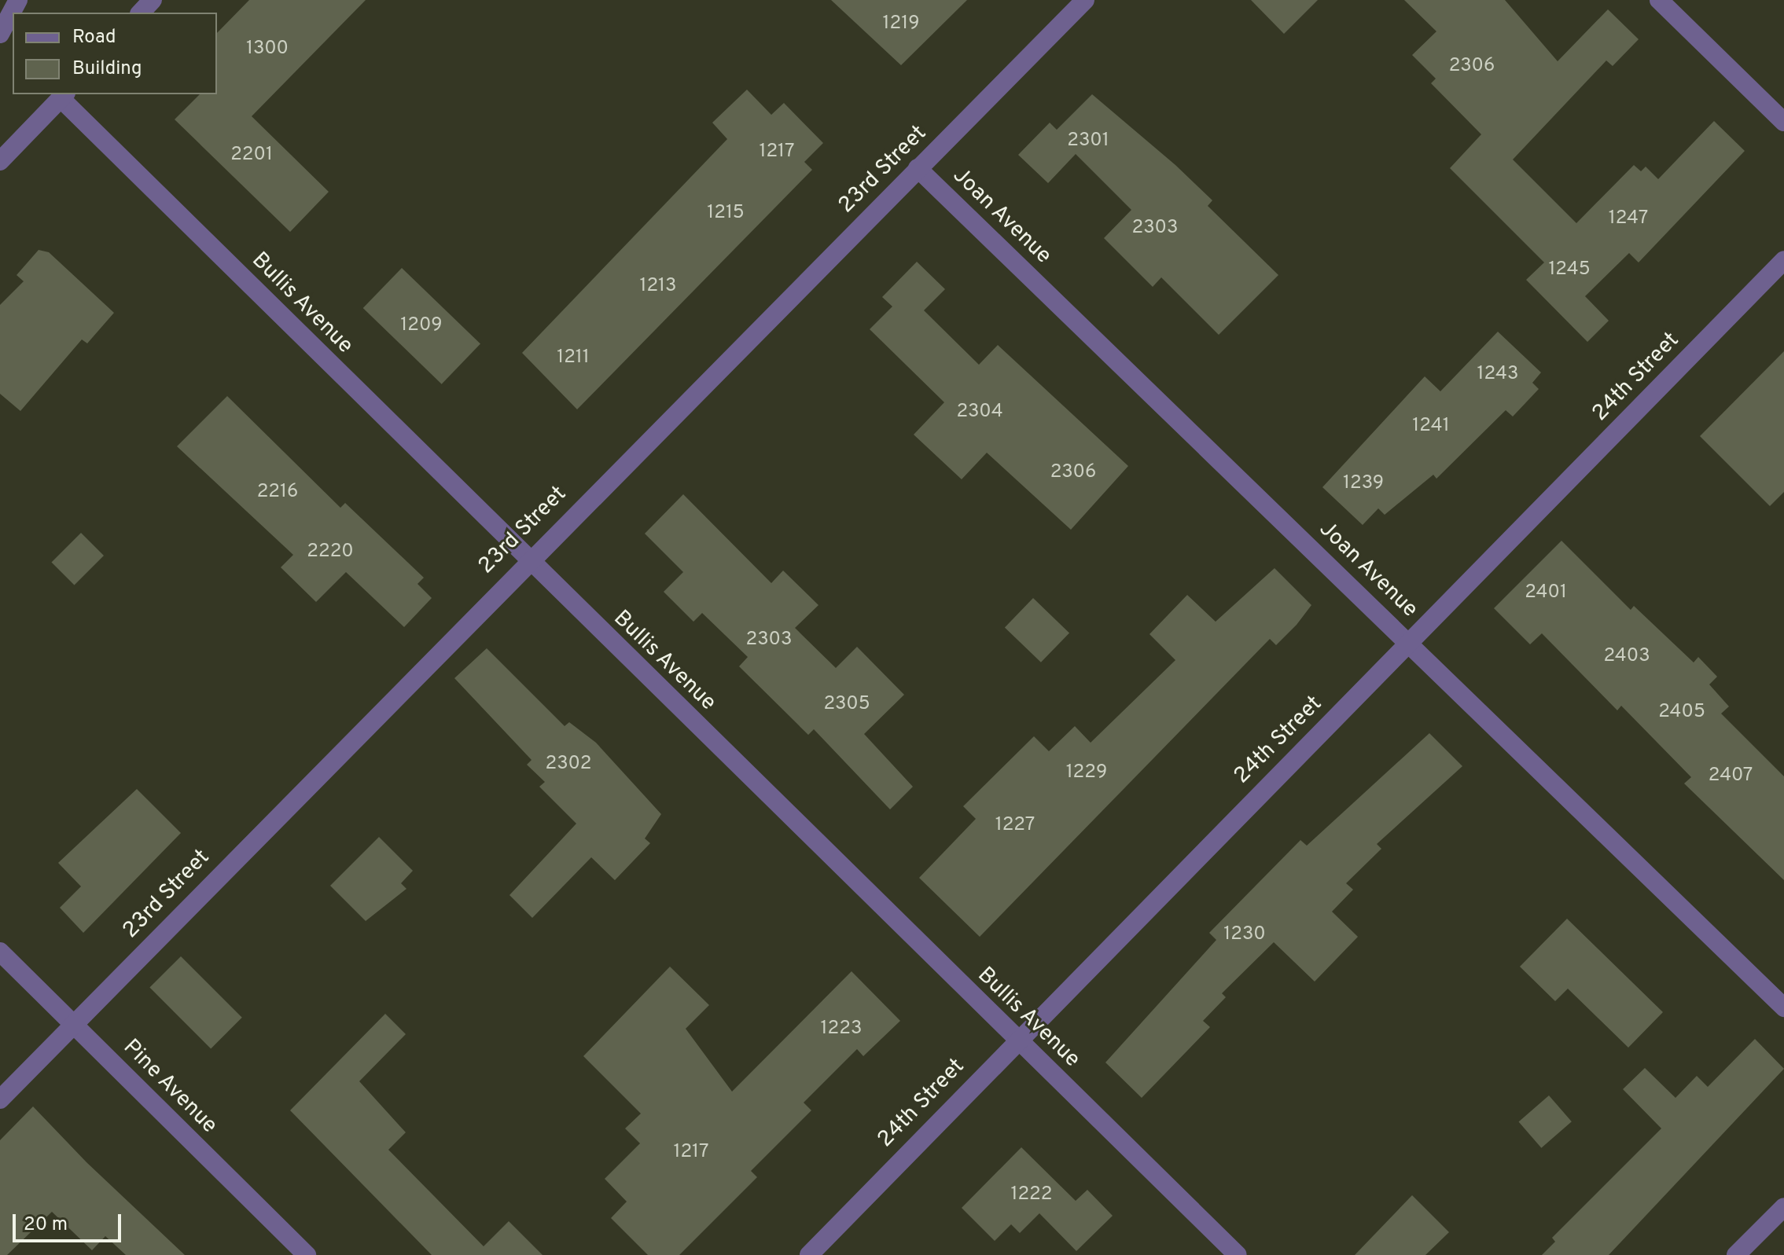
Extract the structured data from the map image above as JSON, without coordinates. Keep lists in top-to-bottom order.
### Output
{
  "streets": {
    "street": [
      "23rd Street",
      "Joan Avenue",
      "Bullis Avenue",
      "24th Street",
      "Pine Avenue"
    ]
  },
  "crossings": [
    ["23rd Street", "Joan Avenue"],
    ["23rd Street", "Bullis Avenue"],
    ["23rd Street", "Pine Avenue"],
    ["Joan Avenue", "24th Street"],
    ["Bullis Avenue", "24th Street"]
  ],
  "house_numbers": [
    "1219",
    "1300",
    "2306",
    "2301",
    "1217",
    "2201",
    "1215",
    "1247",
    "2303",
    "1245",
    "1213",
    "1209",
    "1211",
    "1243",
    "2304",
    "1241",
    "2306",
    "1239",
    "2216",
    "2220",
    "2401",
    "2303",
    "2403",
    "2305",
    "2405",
    "2302",
    "1229",
    "2407",
    "1227",
    "1230",
    "1223",
    "1217",
    "1222"
  ],
  "legend": ["Road", "Building"],
  "scale_bar": "20 m"
}
